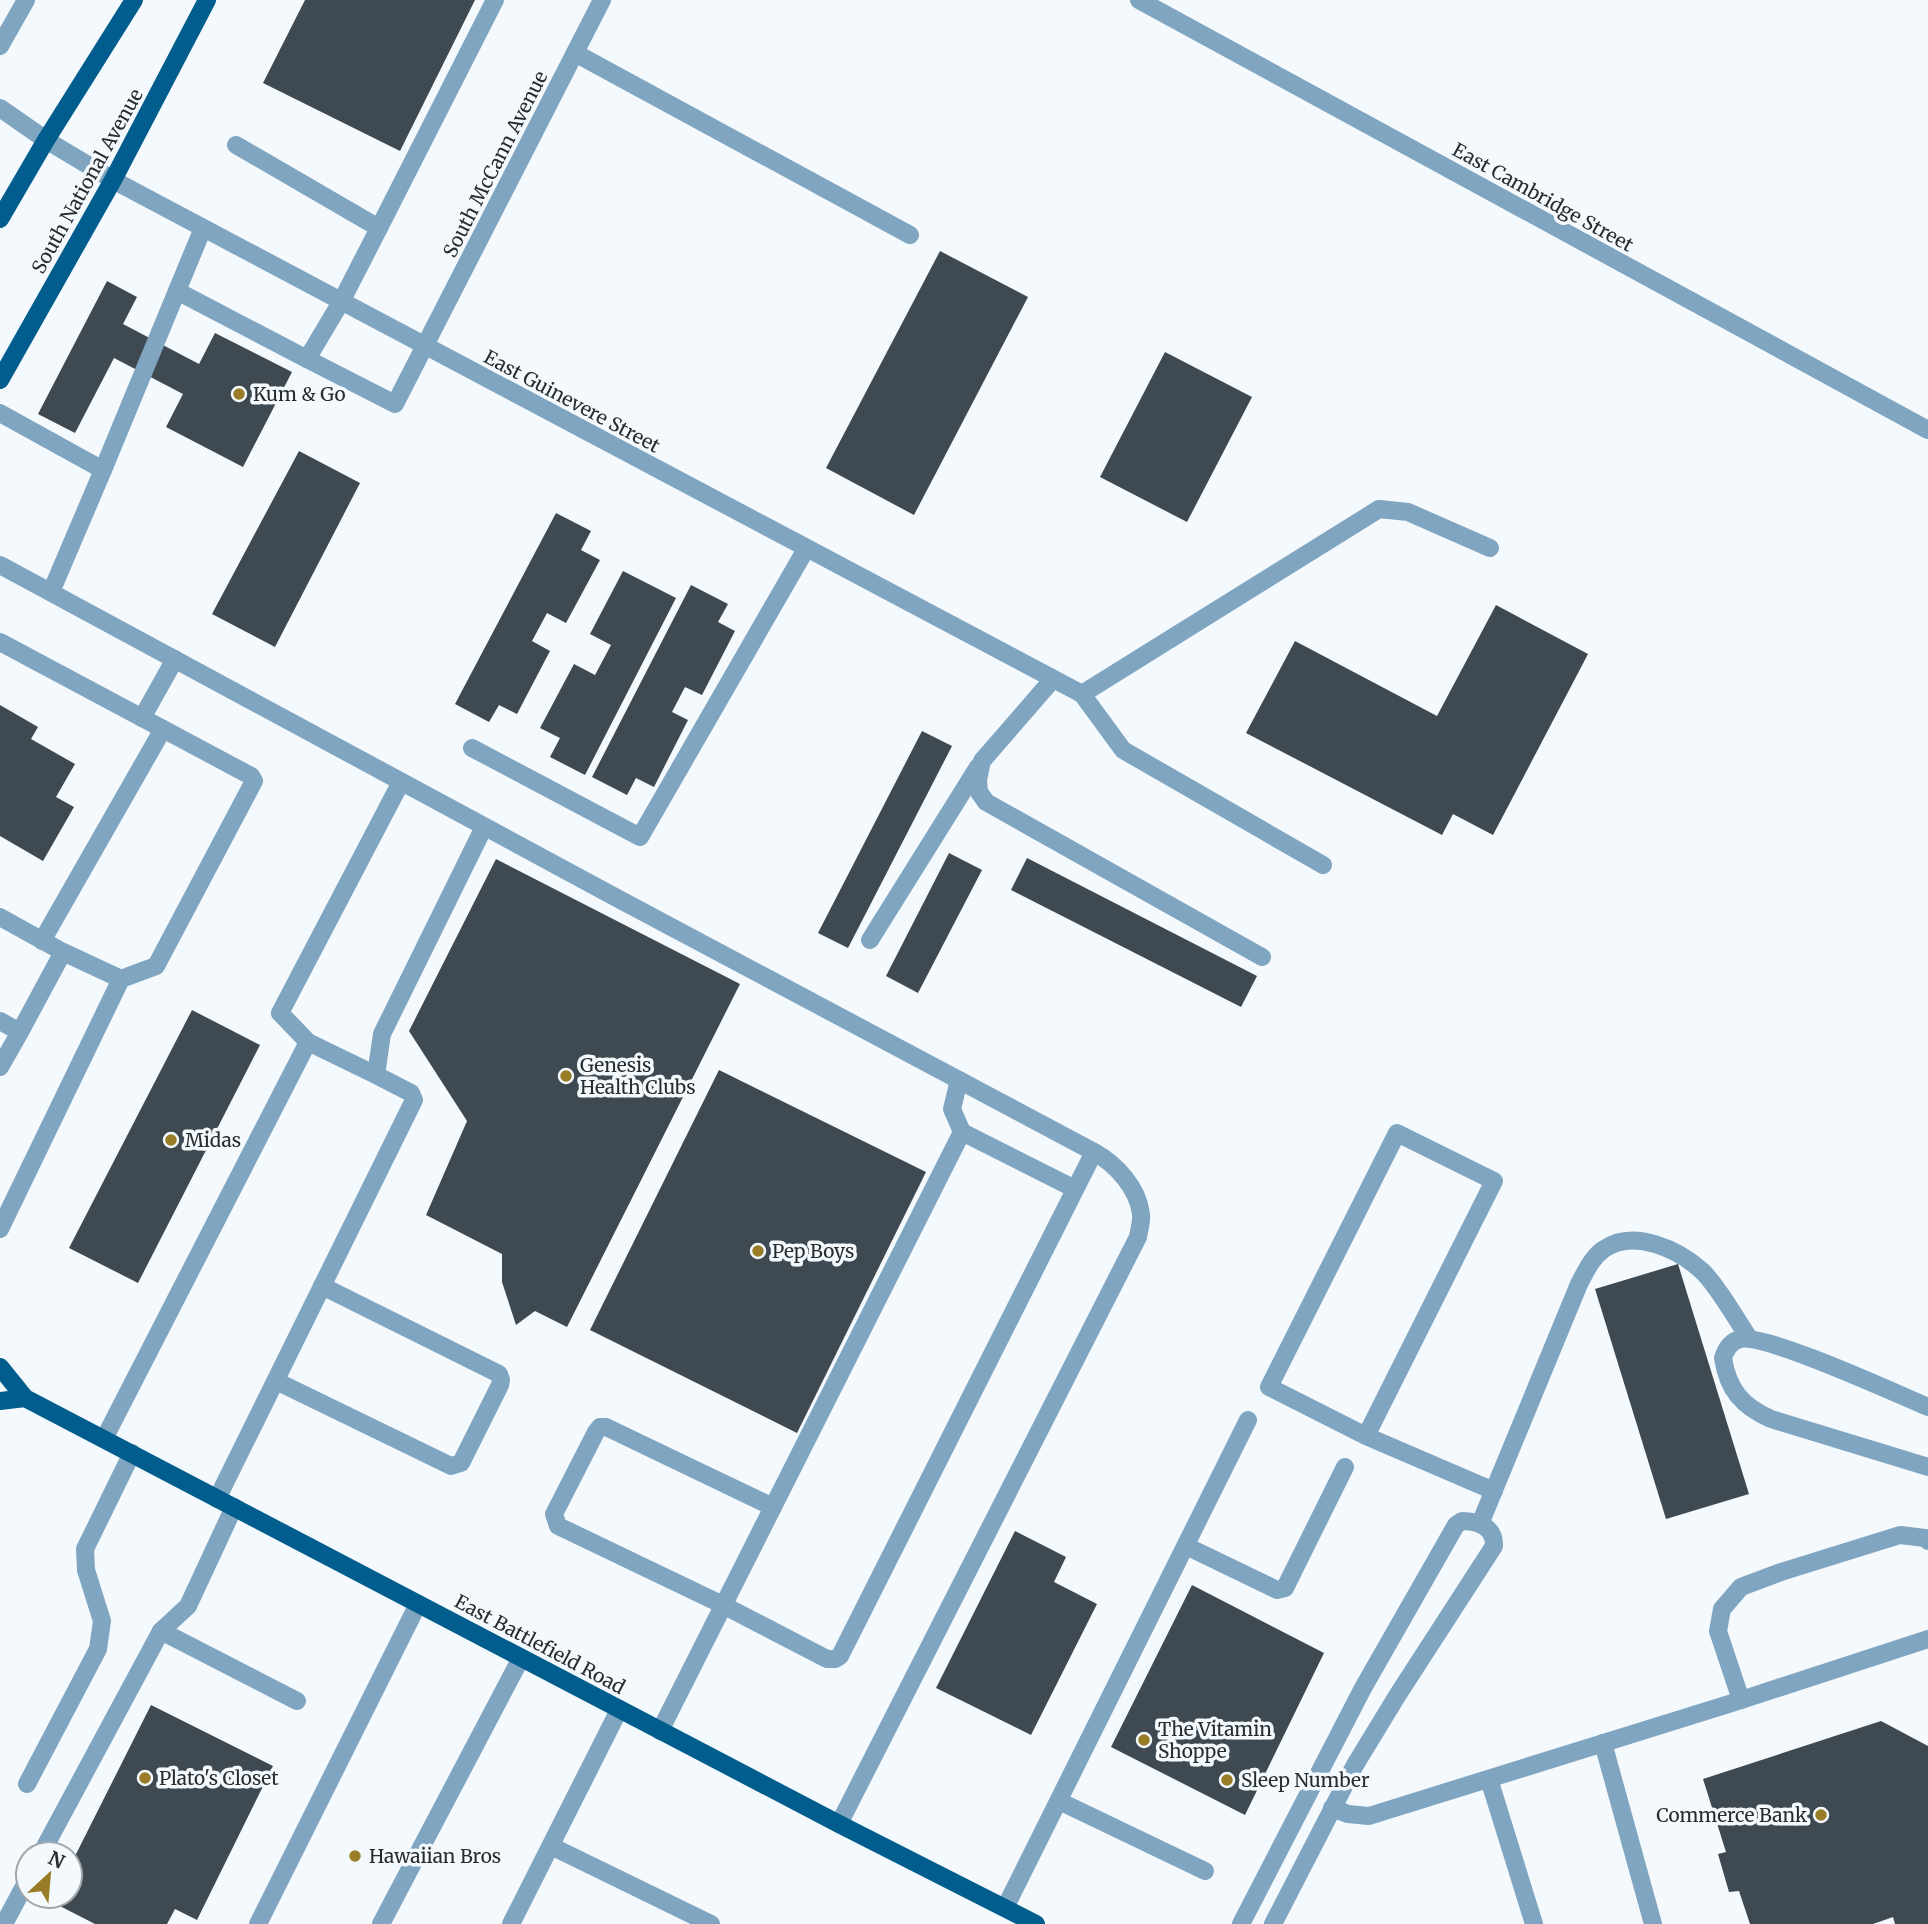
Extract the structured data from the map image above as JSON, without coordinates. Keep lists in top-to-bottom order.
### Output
{
  "streets": {
    "main road": ["South National Avenue", "East Battlefield Road"],
    "street": ["South McCann Avenue", "East Cambridge Street", "East Guinevere Street"]
  },
  "crossings": [
    ["South McCann Avenue", "East Guinevere Street"],
    ["South National Avenue", "East Guinevere Street"]
  ],
  "places": [
    "Kum & Go",
    "Genesis Health Clubs",
    "Midas",
    "Pep Boys",
    "The Vitamin Shoppe",
    "Plato's Closet",
    "Sleep Number",
    "Commerce Bank",
    "Hawaiian Bros"
  ],
  "north": "top right"
}
